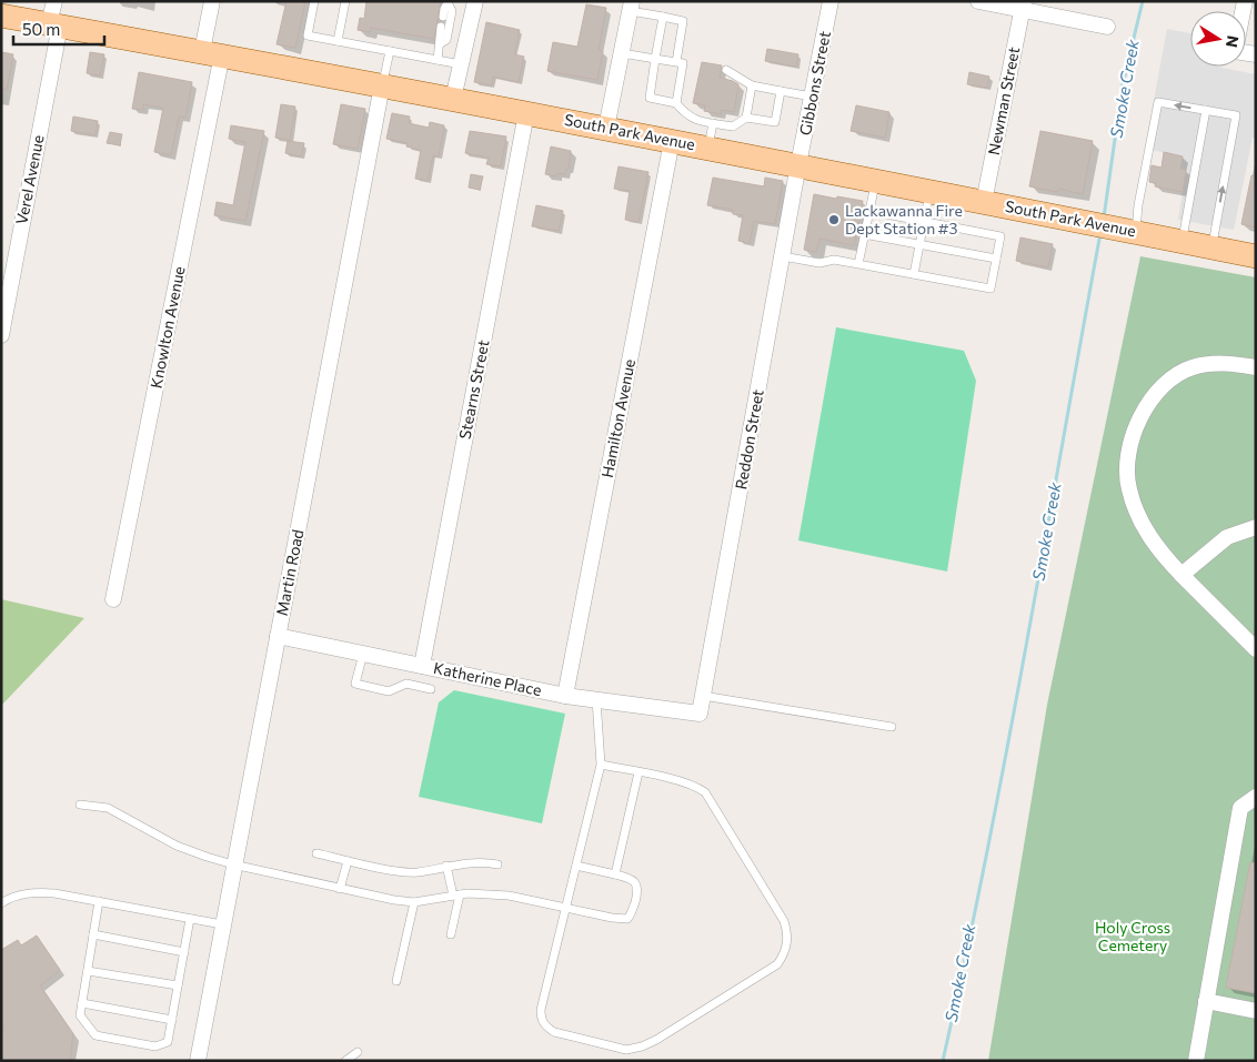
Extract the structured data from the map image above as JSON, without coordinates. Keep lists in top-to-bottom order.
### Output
{
  "streets": {
    "main road": ["South Park Avenue"],
    "street": [
      "Gibbons Street",
      "Newman Street",
      "Verel Avenue",
      "Knowlton Avenue",
      "Stearns Street",
      "Hamilton Avenue",
      "Reddon Street",
      "Martin Road",
      "Katherine Place"
    ]
  },
  "crossings": [
    ["Gibbons Street", "South Park Avenue"],
    ["Gibbons Street", "Reddon Street"],
    ["Newman Street", "South Park Avenue"],
    ["South Park Avenue", "Verel Avenue"],
    ["South Park Avenue", "Knowlton Avenue"],
    ["South Park Avenue", "Stearns Street"],
    ["South Park Avenue", "Hamilton Avenue"],
    ["South Park Avenue", "Reddon Street"],
    ["South Park Avenue", "Martin Road"],
    ["Stearns Street", "Katherine Place"],
    ["Hamilton Avenue", "Katherine Place"],
    ["Reddon Street", "Katherine Place"],
    ["Martin Road", "Katherine Place"]
  ],
  "water": ["Smoke Creek"],
  "parks": ["Holy Cross Cemetery"],
  "places": ["Lackawanna Fire Dept Station #3"],
  "scale_bar": "50 m",
  "north": "right"
}
